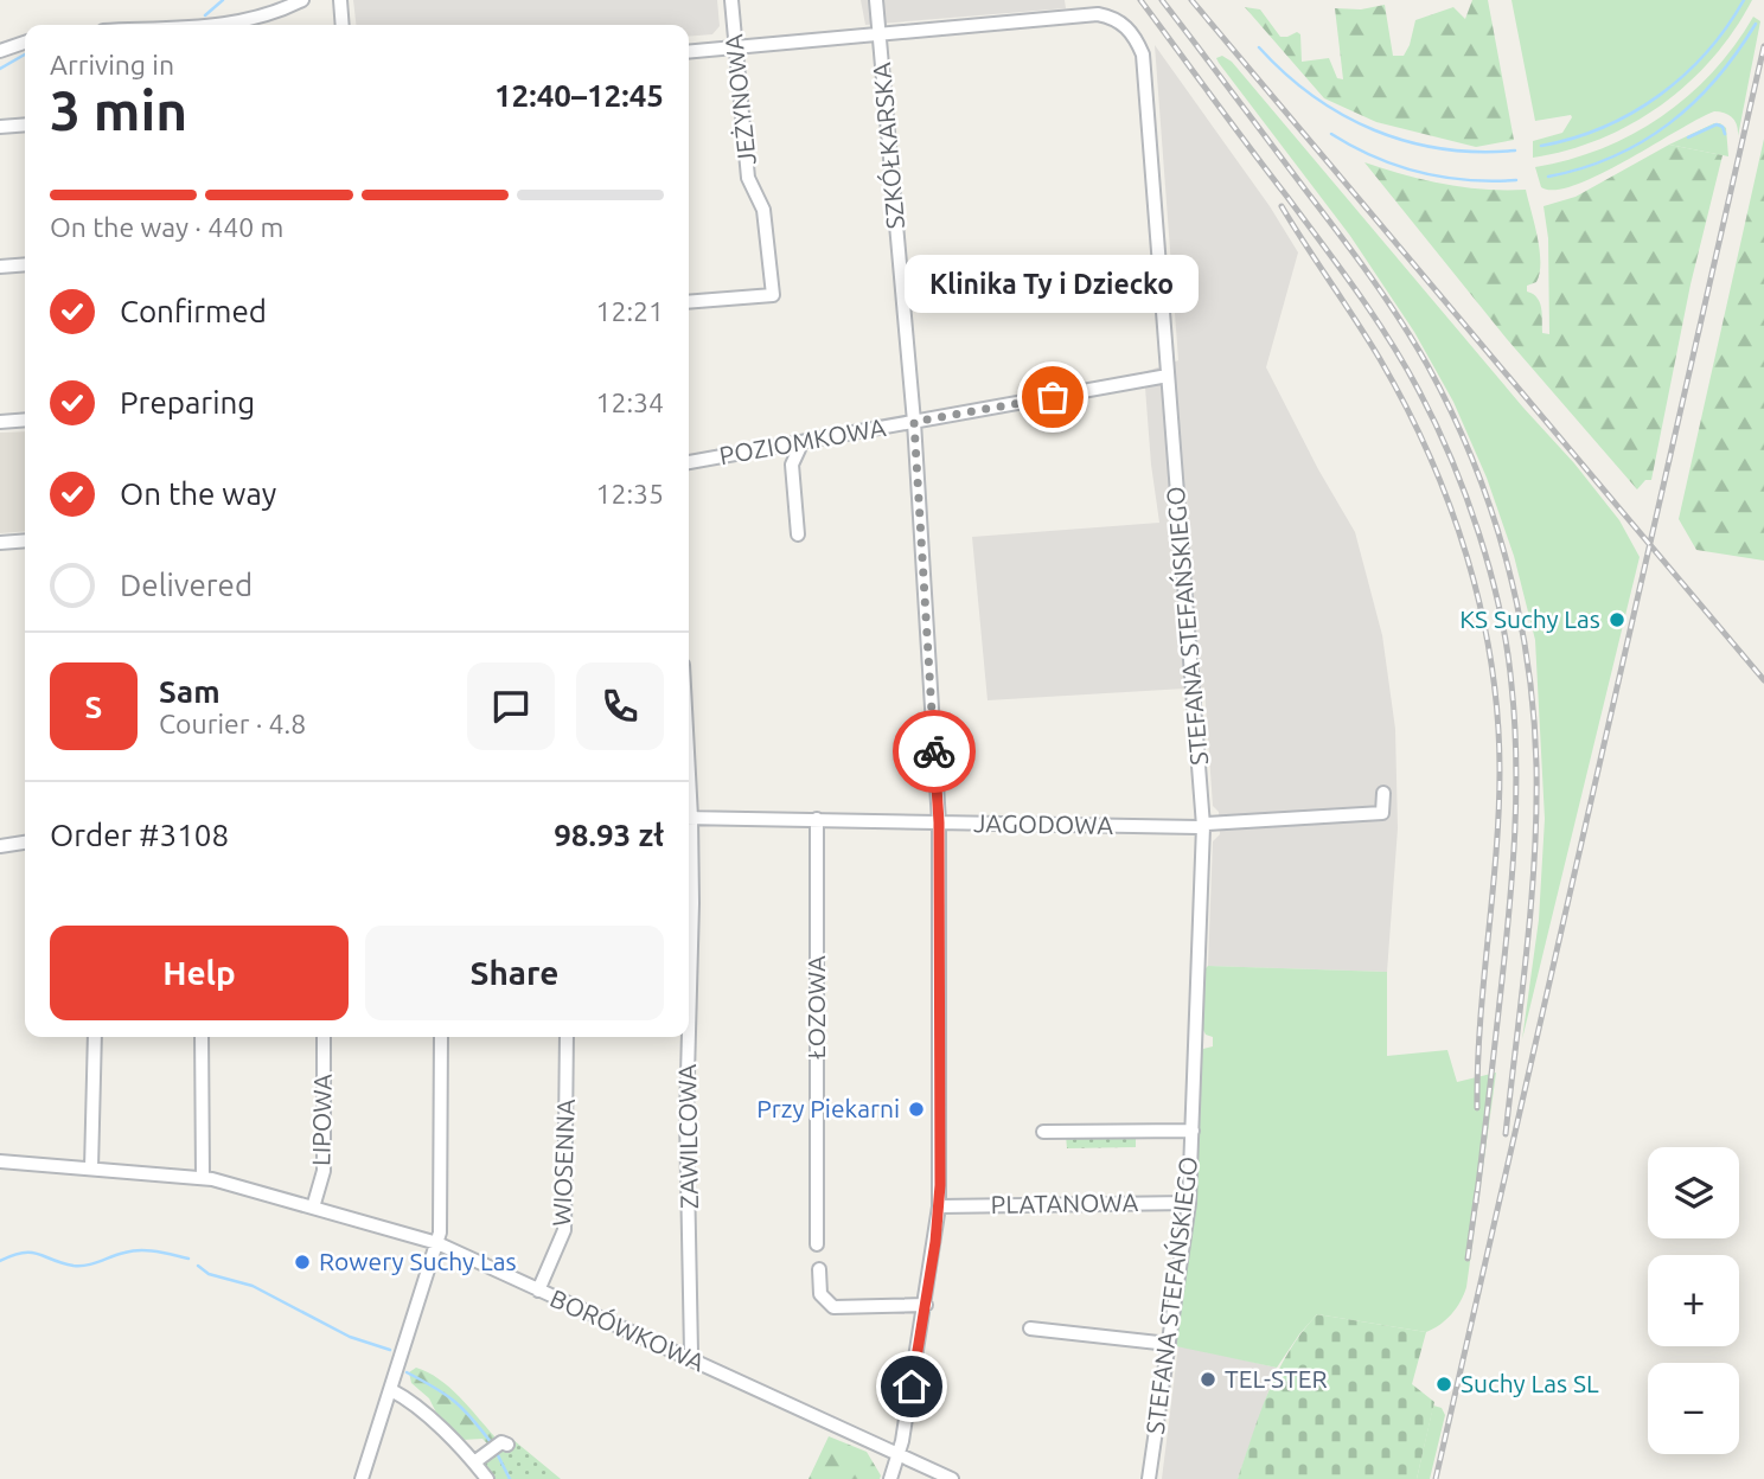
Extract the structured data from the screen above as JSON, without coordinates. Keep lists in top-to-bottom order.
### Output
{
  "streets": {
    "street": [
      "JEŻYNOWA",
      "SZKÓŁKARSKA",
      "POZIOMKOWA",
      "STEFANA STEFAŃSKIEGO",
      "JAGODOWA",
      "ŁOZOWA",
      "LIPOWA",
      "ZAWILCOWA",
      "WIOSENNA",
      "PLATANOWA",
      "BORÓWKOWA"
    ]
  },
  "crossings": [
    ["JEŻYNOWA", "STEFANA STEFAŃSKIEGO"],
    ["SZKÓŁKARSKA", "POZIOMKOWA"],
    ["SZKÓŁKARSKA", "STEFANA STEFAŃSKIEGO"],
    ["SZKÓŁKARSKA", "JAGODOWA"],
    ["SZKÓŁKARSKA", "PLATANOWA"],
    ["SZKÓŁKARSKA", "BORÓWKOWA"],
    ["POZIOMKOWA", "STEFANA STEFAŃSKIEGO"],
    ["STEFANA STEFAŃSKIEGO", "JAGODOWA"],
    ["STEFANA STEFAŃSKIEGO", "PLATANOWA"],
    ["JAGODOWA", "ŁOZOWA"],
    ["LIPOWA", "BORÓWKOWA"],
    ["ZAWILCOWA", "BORÓWKOWA"],
    ["WIOSENNA", "BORÓWKOWA"]
  ],
  "places": [
    "Klinika Ty i Dziecko",
    "KS Suchy Las",
    "Przy Piekarni",
    "Rowery Suchy Las",
    "TEL-STER",
    "Suchy Las SL"
  ],
  "page": {
    "heading": ["3 min", "Arriving in", "12:40–12:45"],
    "panel": [
      "Sam",
      "Courier · 4.8",
      "Order #3108",
      "98.93 zł"
    ],
    "bar": "On the way · 440 m",
    "bubble": "Klinika Ty i Dziecko",
    "list": [
      ["Confirmed", "12:21"],
      ["Preparing", "12:34"],
      ["On the way", "12:35"],
      "Delivered"
    ],
    "round": "S",
    "buttons": ["Help", "Share"],
    "map_buttons": ["+", "−"]
  }
}
